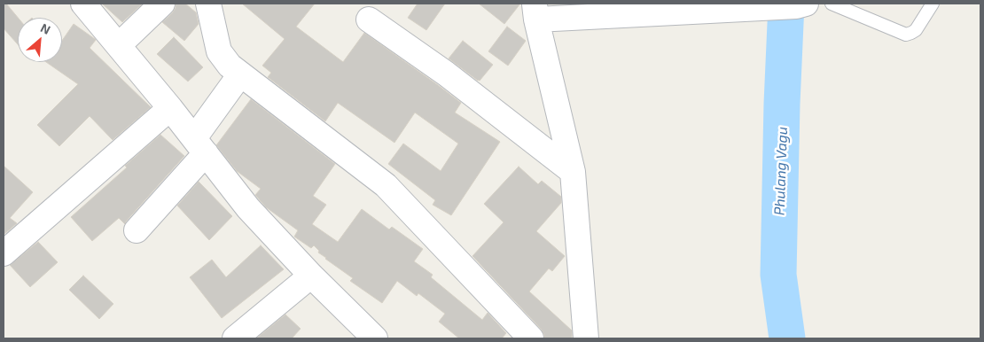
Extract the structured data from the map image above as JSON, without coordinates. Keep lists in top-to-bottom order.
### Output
{
  "water": ["Phulang Vagu"],
  "north": "top right"
}
